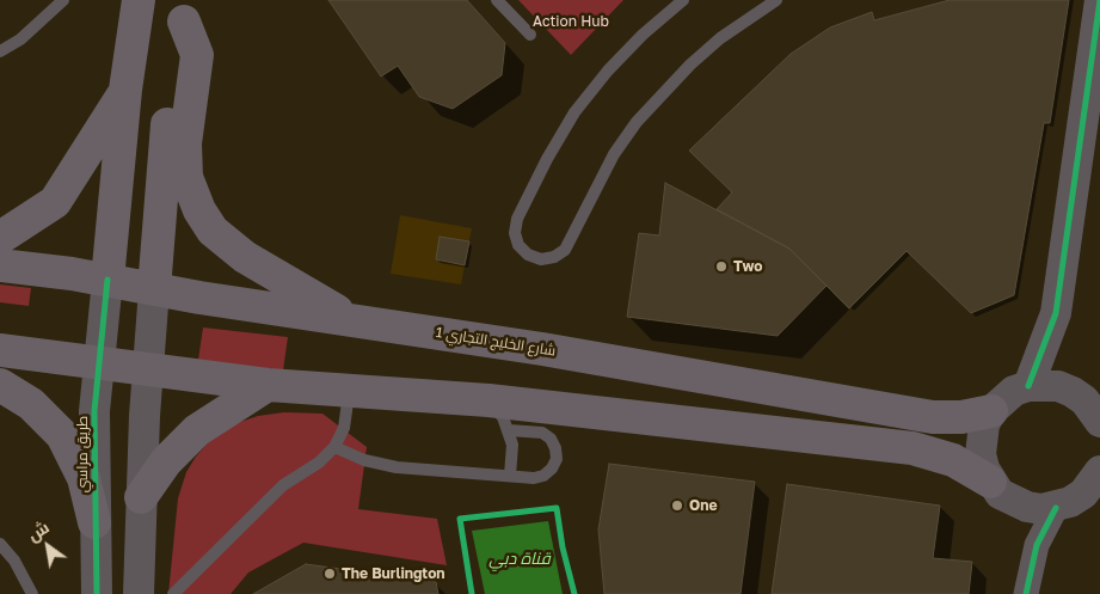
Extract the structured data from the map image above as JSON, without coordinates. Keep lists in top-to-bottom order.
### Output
{
  "streets": {
    "main road": ["شارع الخليج التجاري 1", "طريق مراسي"]
  },
  "crossings": [
    ["شارع الخليج التجاري 1", "طريق مراسي"]
  ],
  "water": ["قناة دبي"],
  "parks": ["Action Hub"],
  "places": ["Two", "One", "The Burlington"],
  "north": "top left"
}
